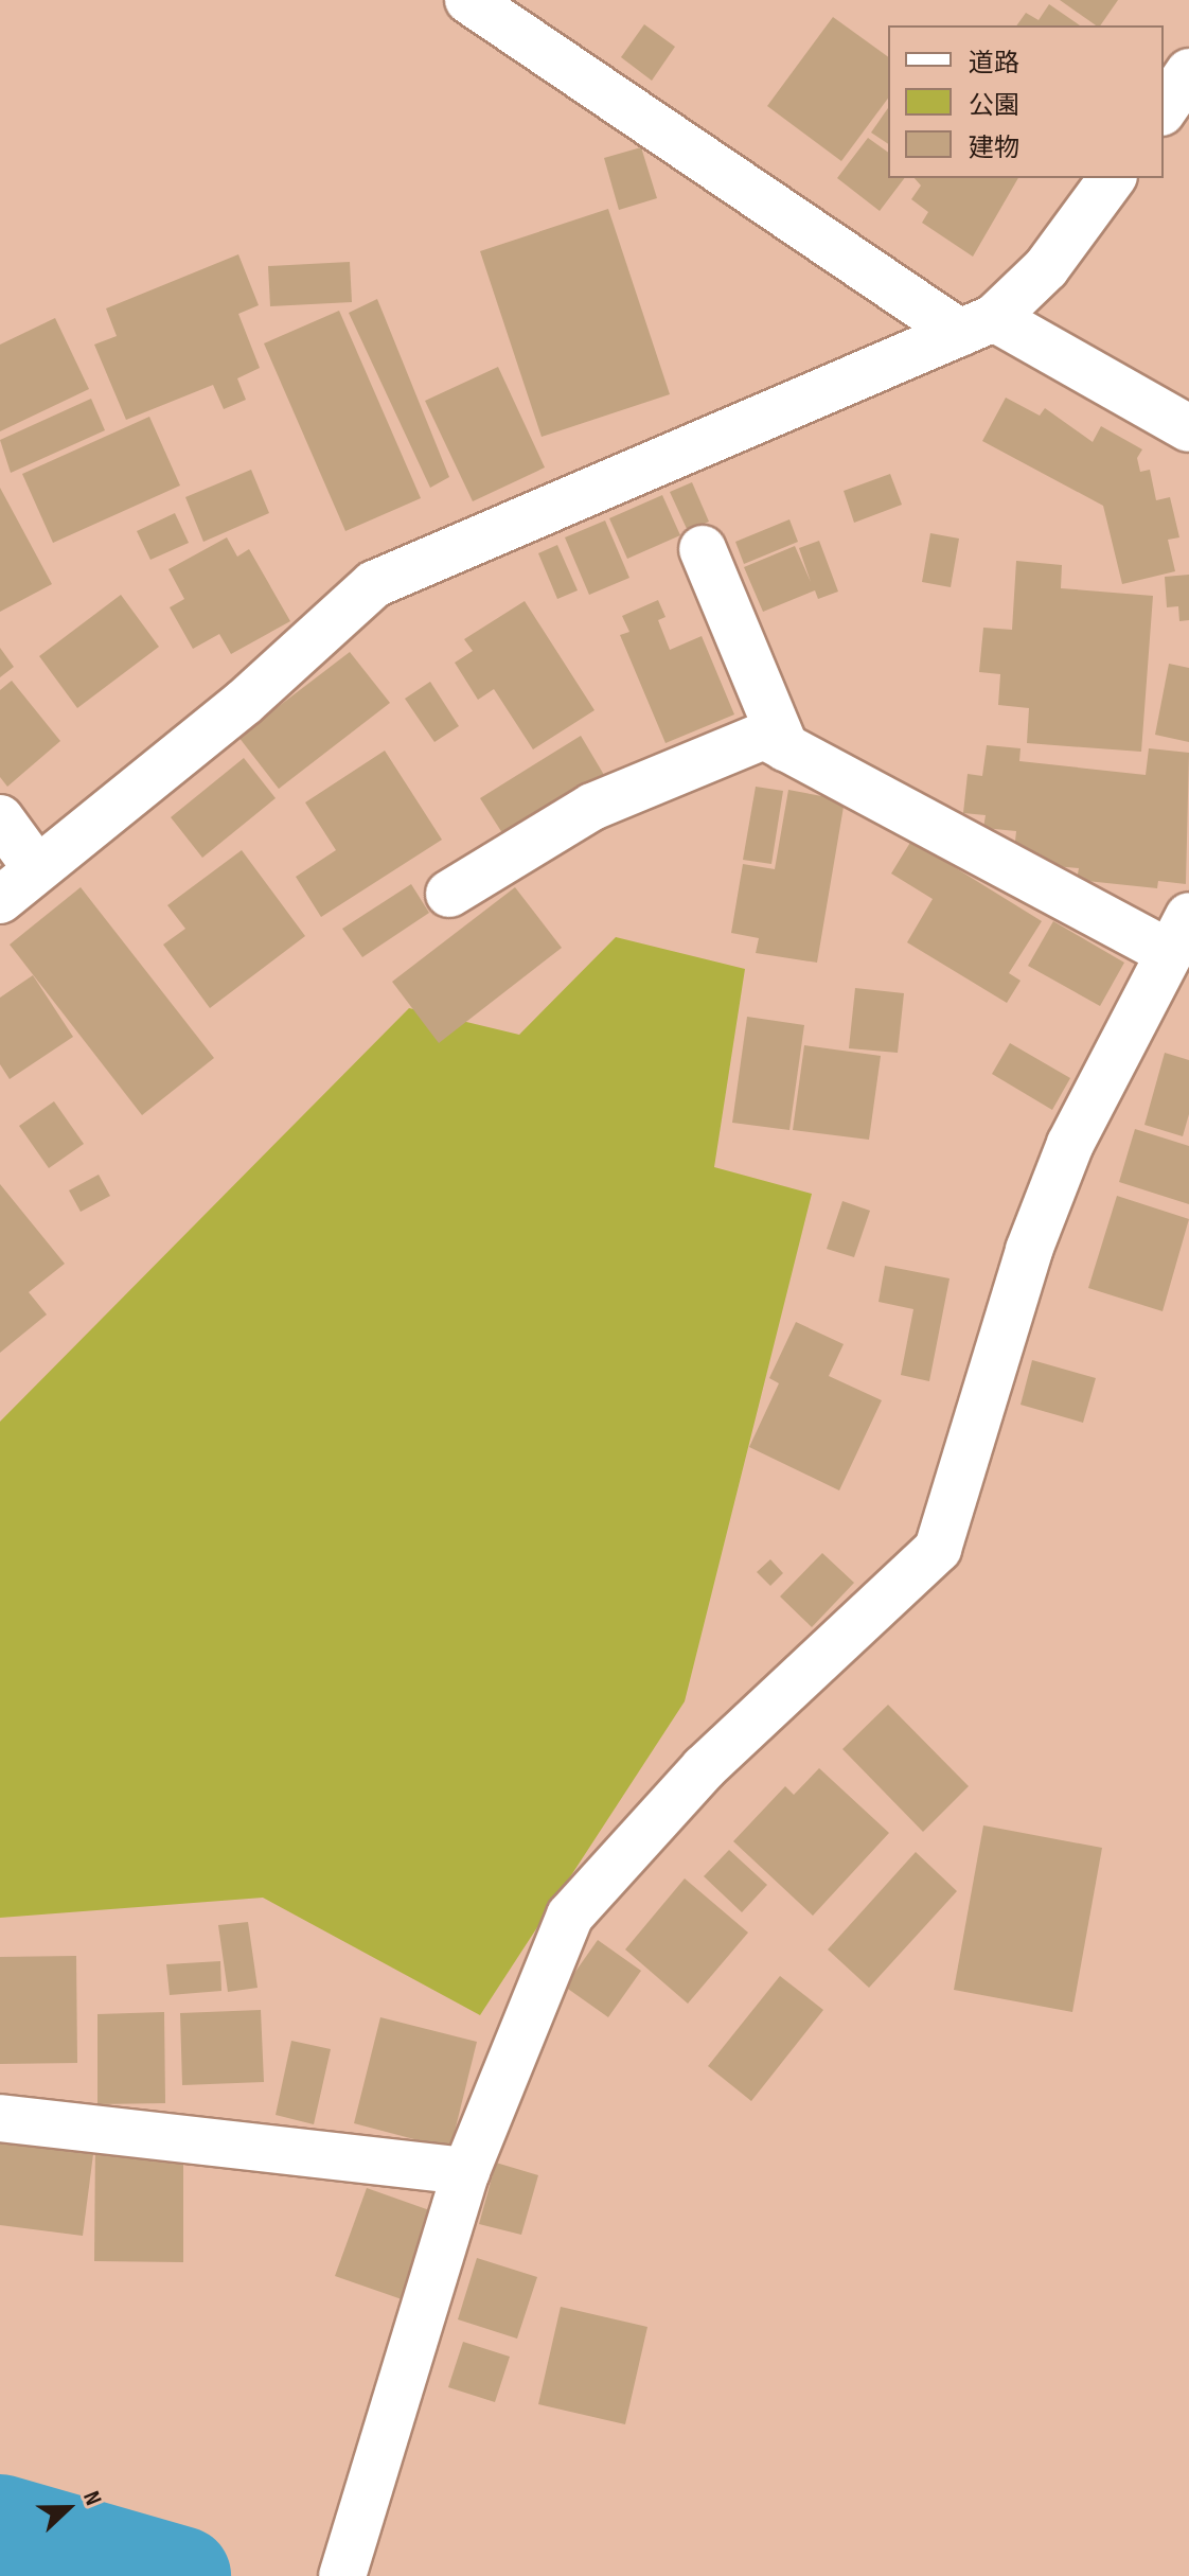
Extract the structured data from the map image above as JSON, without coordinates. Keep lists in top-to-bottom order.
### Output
{
  "legend": ["道路", "公園", "建物"],
  "north": "right"
}
